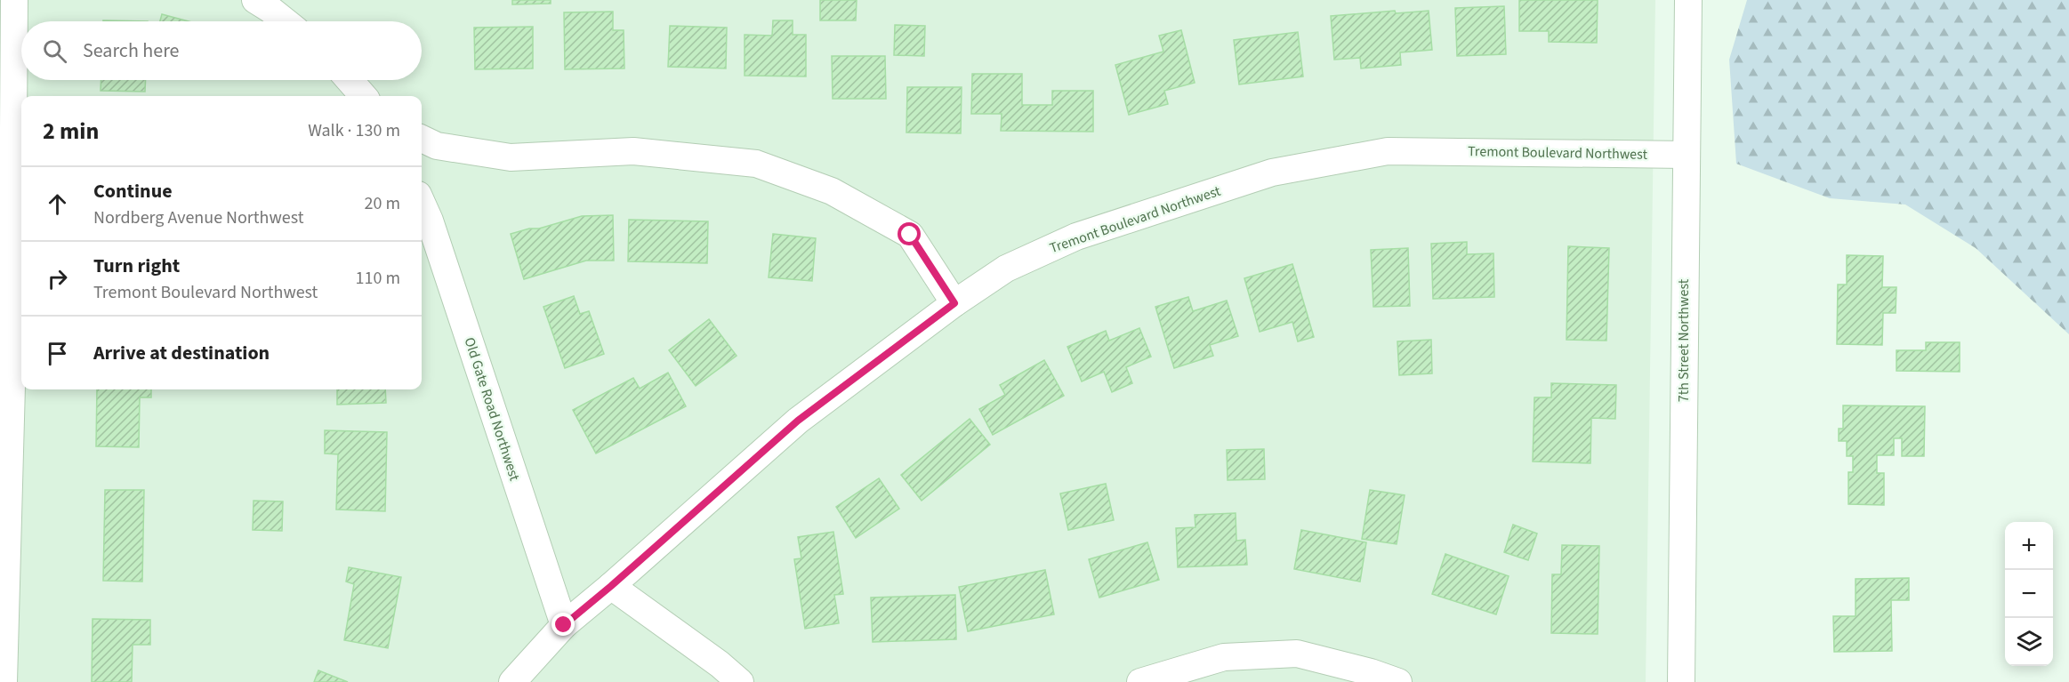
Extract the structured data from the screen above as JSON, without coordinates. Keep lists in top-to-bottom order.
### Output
{
  "streets": {
    "street": ["Tremont Boulevard Northwest", "7th Street Northwest", "Old Gate Road Northwest"]
  },
  "crossings": [
    ["Tremont Boulevard Northwest", "7th Street Northwest"],
    ["Tremont Boulevard Northwest", "Old Gate Road Northwest"]
  ],
  "page": {
    "search": "Search here",
    "heading": ["2 min", "Walk · 130 m"],
    "list": [
      ["Continue", "Nordberg Avenue Northwest", "20 m"],
      ["Turn right", "Tremont Boulevard Northwest", "110 m"],
      "Arrive at destination"
    ],
    "map_buttons": ["+", "−"]
  }
}
